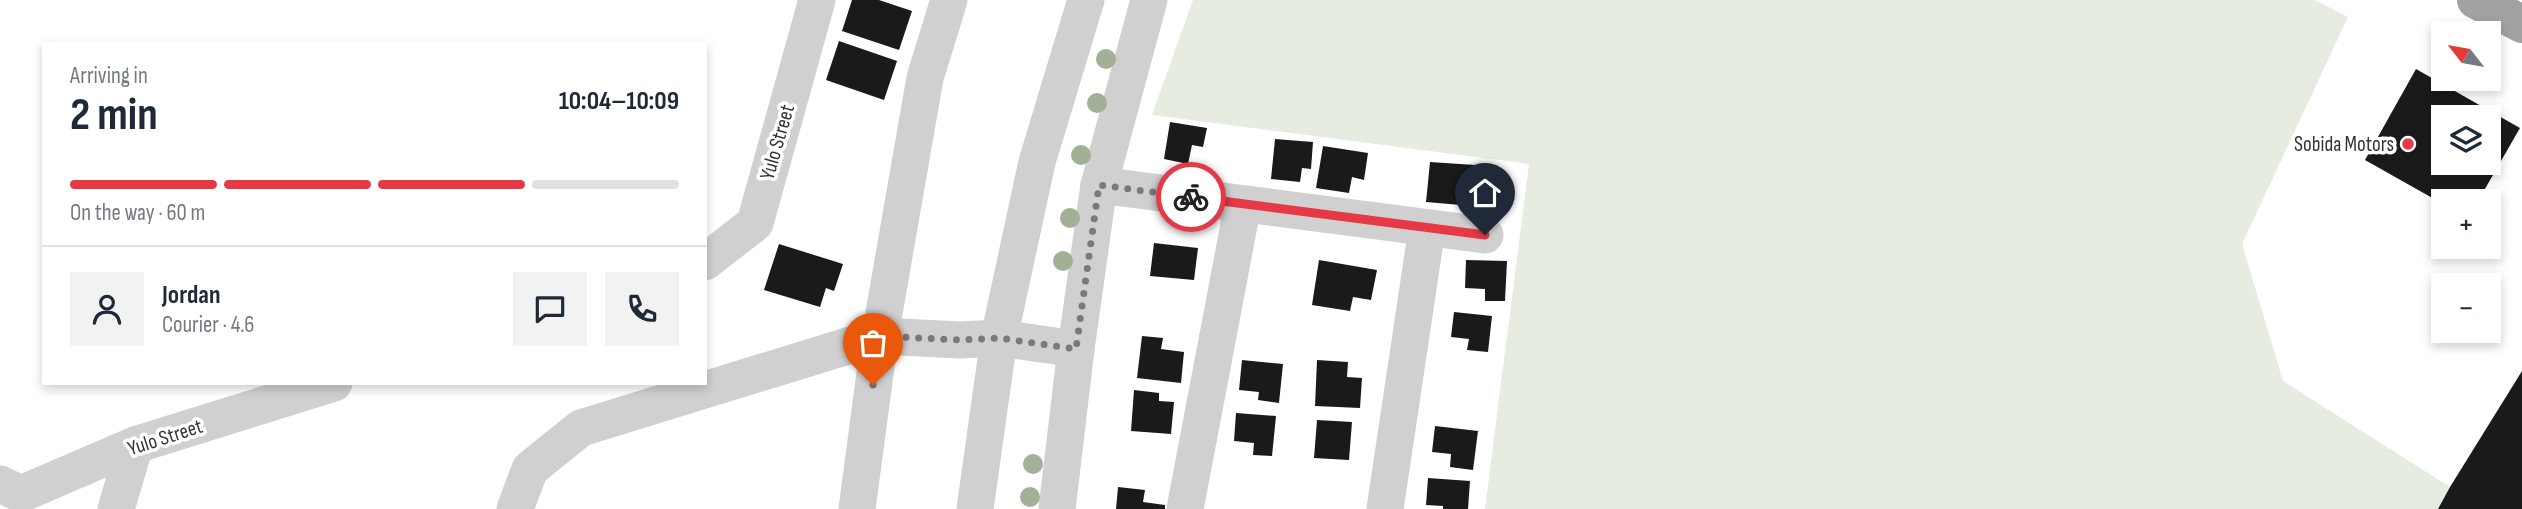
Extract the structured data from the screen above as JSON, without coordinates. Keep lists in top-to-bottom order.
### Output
{
  "streets": {
    "street": ["Yulo Street"]
  },
  "places": ["Sobida Motors"],
  "north": "top left",
  "page": {
    "map_buttons": ["+", "−"],
    "heading": ["2 min", "Arriving in", "10:04–10:09"],
    "panel": ["Jordan", "Courier · 4.6"],
    "bar": "On the way · 60 m"
  }
}
